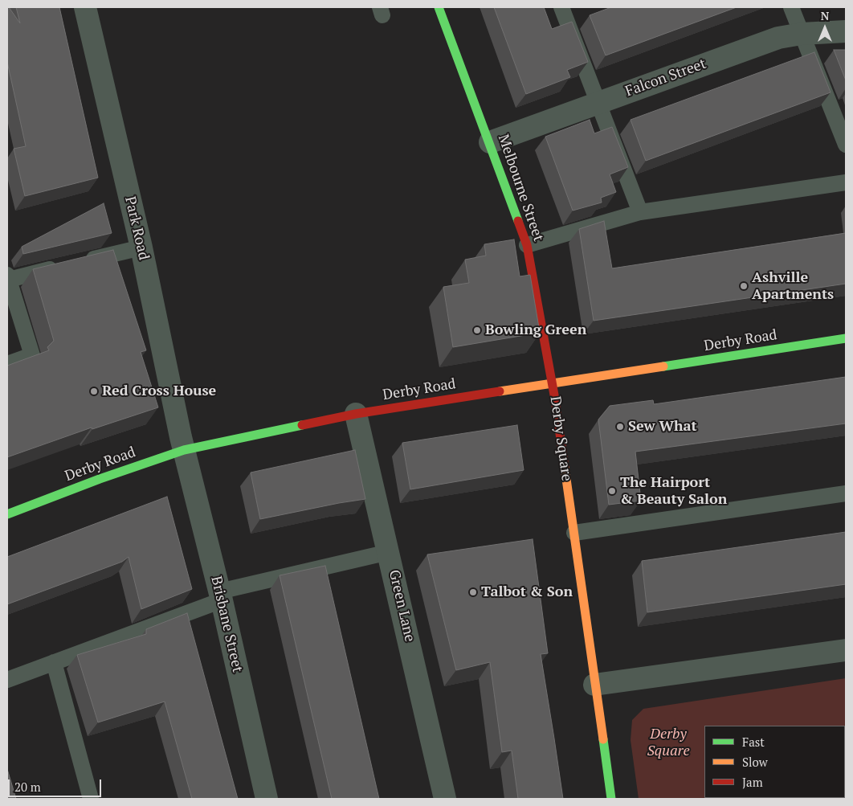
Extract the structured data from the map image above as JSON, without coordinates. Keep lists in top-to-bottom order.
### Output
{
  "streets": {
    "main road": ["Melbourne Street", "Derby Road", "Derby Square"],
    "street": [
      "Falcon Street",
      "Park Road",
      "Green Lane",
      "Brisbane Street"
    ]
  },
  "crossings": [
    ["Falcon Street", "Melbourne Street"],
    ["Melbourne Street", "Derby Road"],
    ["Melbourne Street", "Derby Square"],
    ["Park Road", "Derby Road"],
    ["Park Road", "Brisbane Street"],
    ["Derby Road", "Derby Square"],
    ["Derby Road", "Green Lane"],
    ["Derby Road", "Brisbane Street"]
  ],
  "parks": ["Derby Square"],
  "places": [
    "Ashville Apartments",
    "Bowling Green",
    "Red Cross House",
    "Sew What",
    "The Hairport & Beauty Salon",
    "Talbot & Son"
  ],
  "legend": ["Fast", "Slow", "Jam"],
  "scale_bar": "20 m",
  "north": "top"
}
